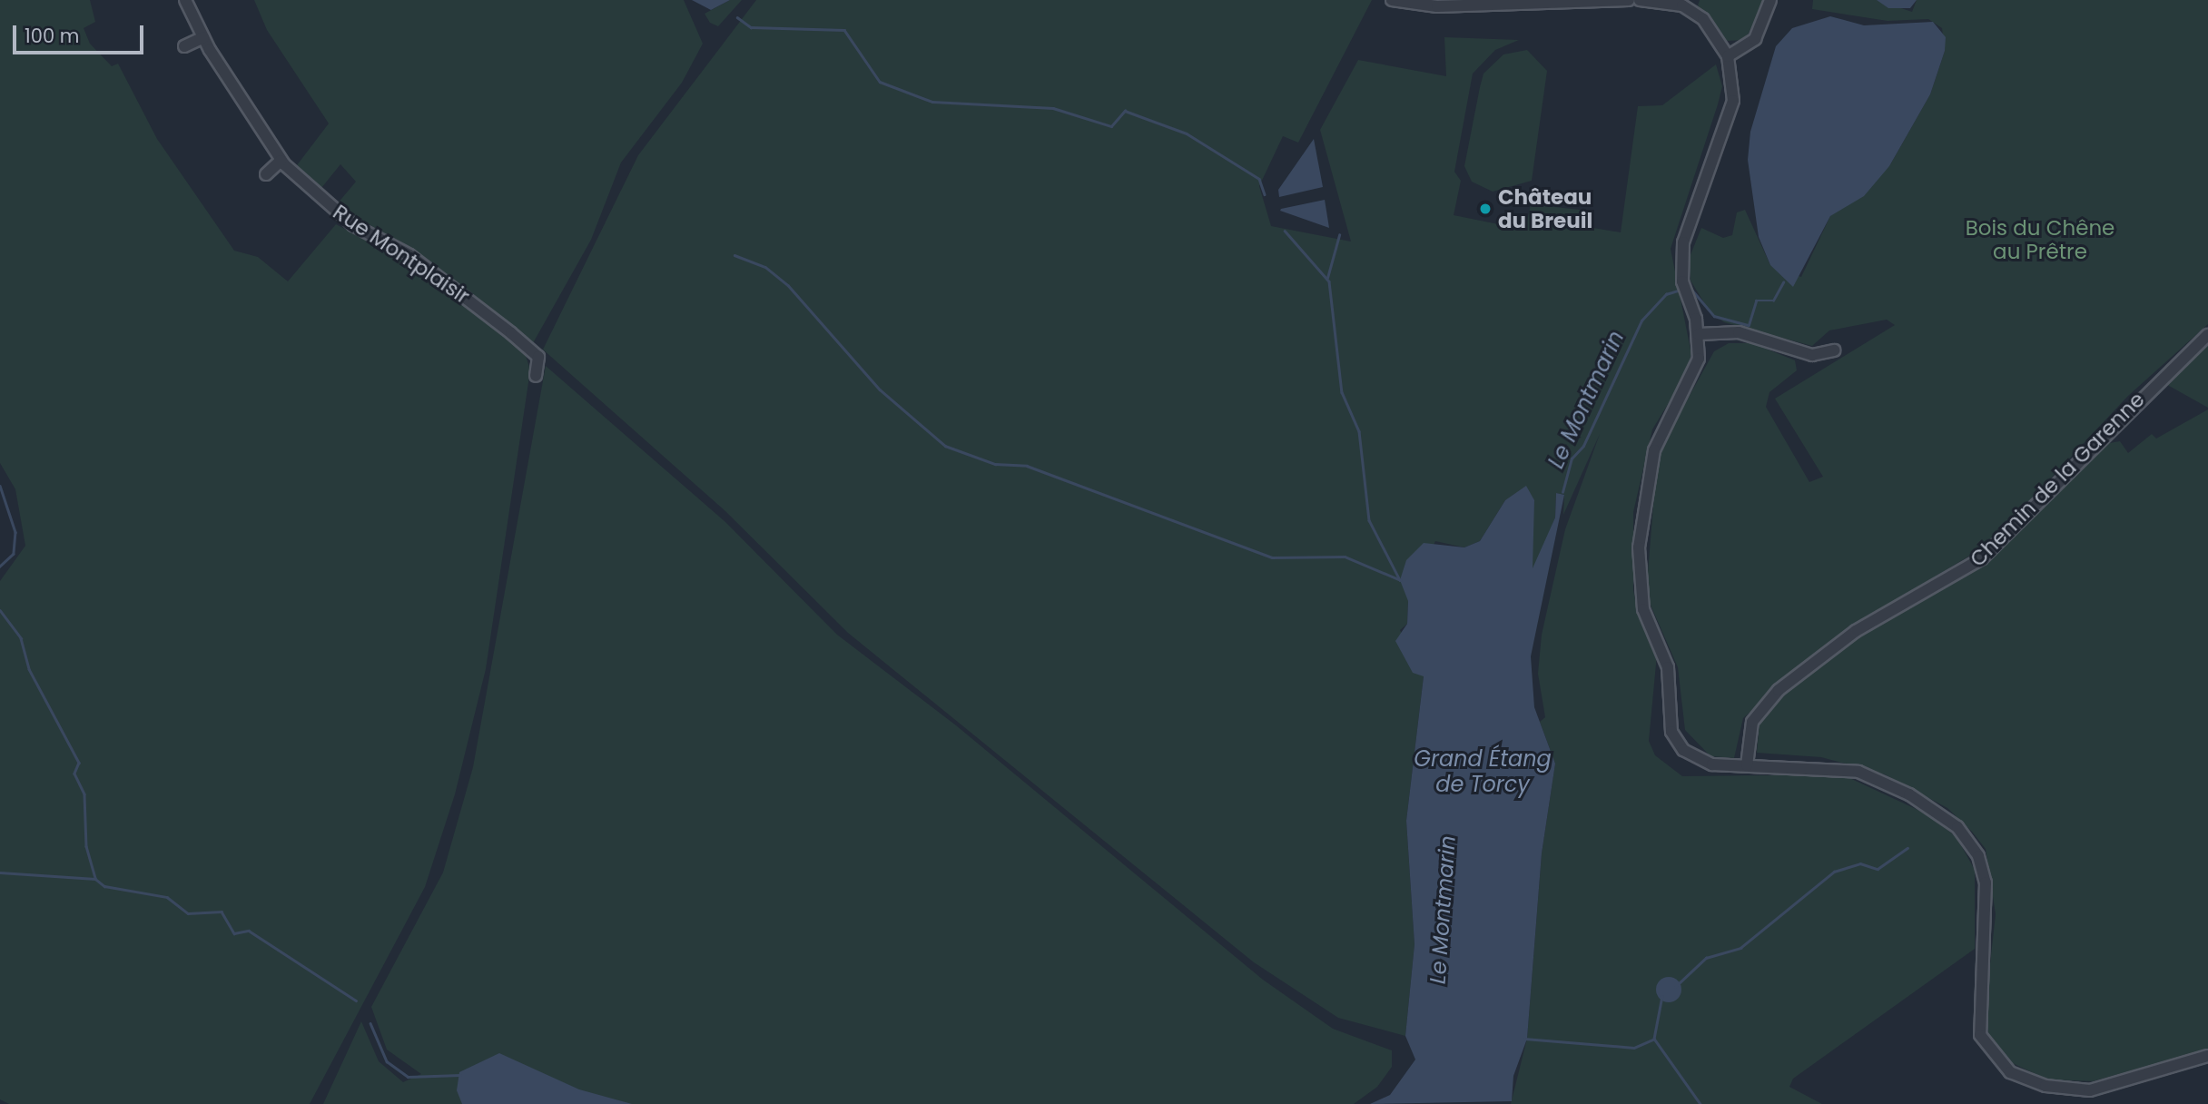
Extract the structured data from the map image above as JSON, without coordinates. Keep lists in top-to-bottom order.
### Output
{
  "streets": {
    "street": ["Rue Montplaisir", "Chemin de la Garenne"]
  },
  "water": ["Le Montmarin", "Grand Étang de Torcy"],
  "parks": ["Bois du Chêne au Prêtre"],
  "places": ["Château du Breuil"],
  "scale_bar": "100 m"
}
